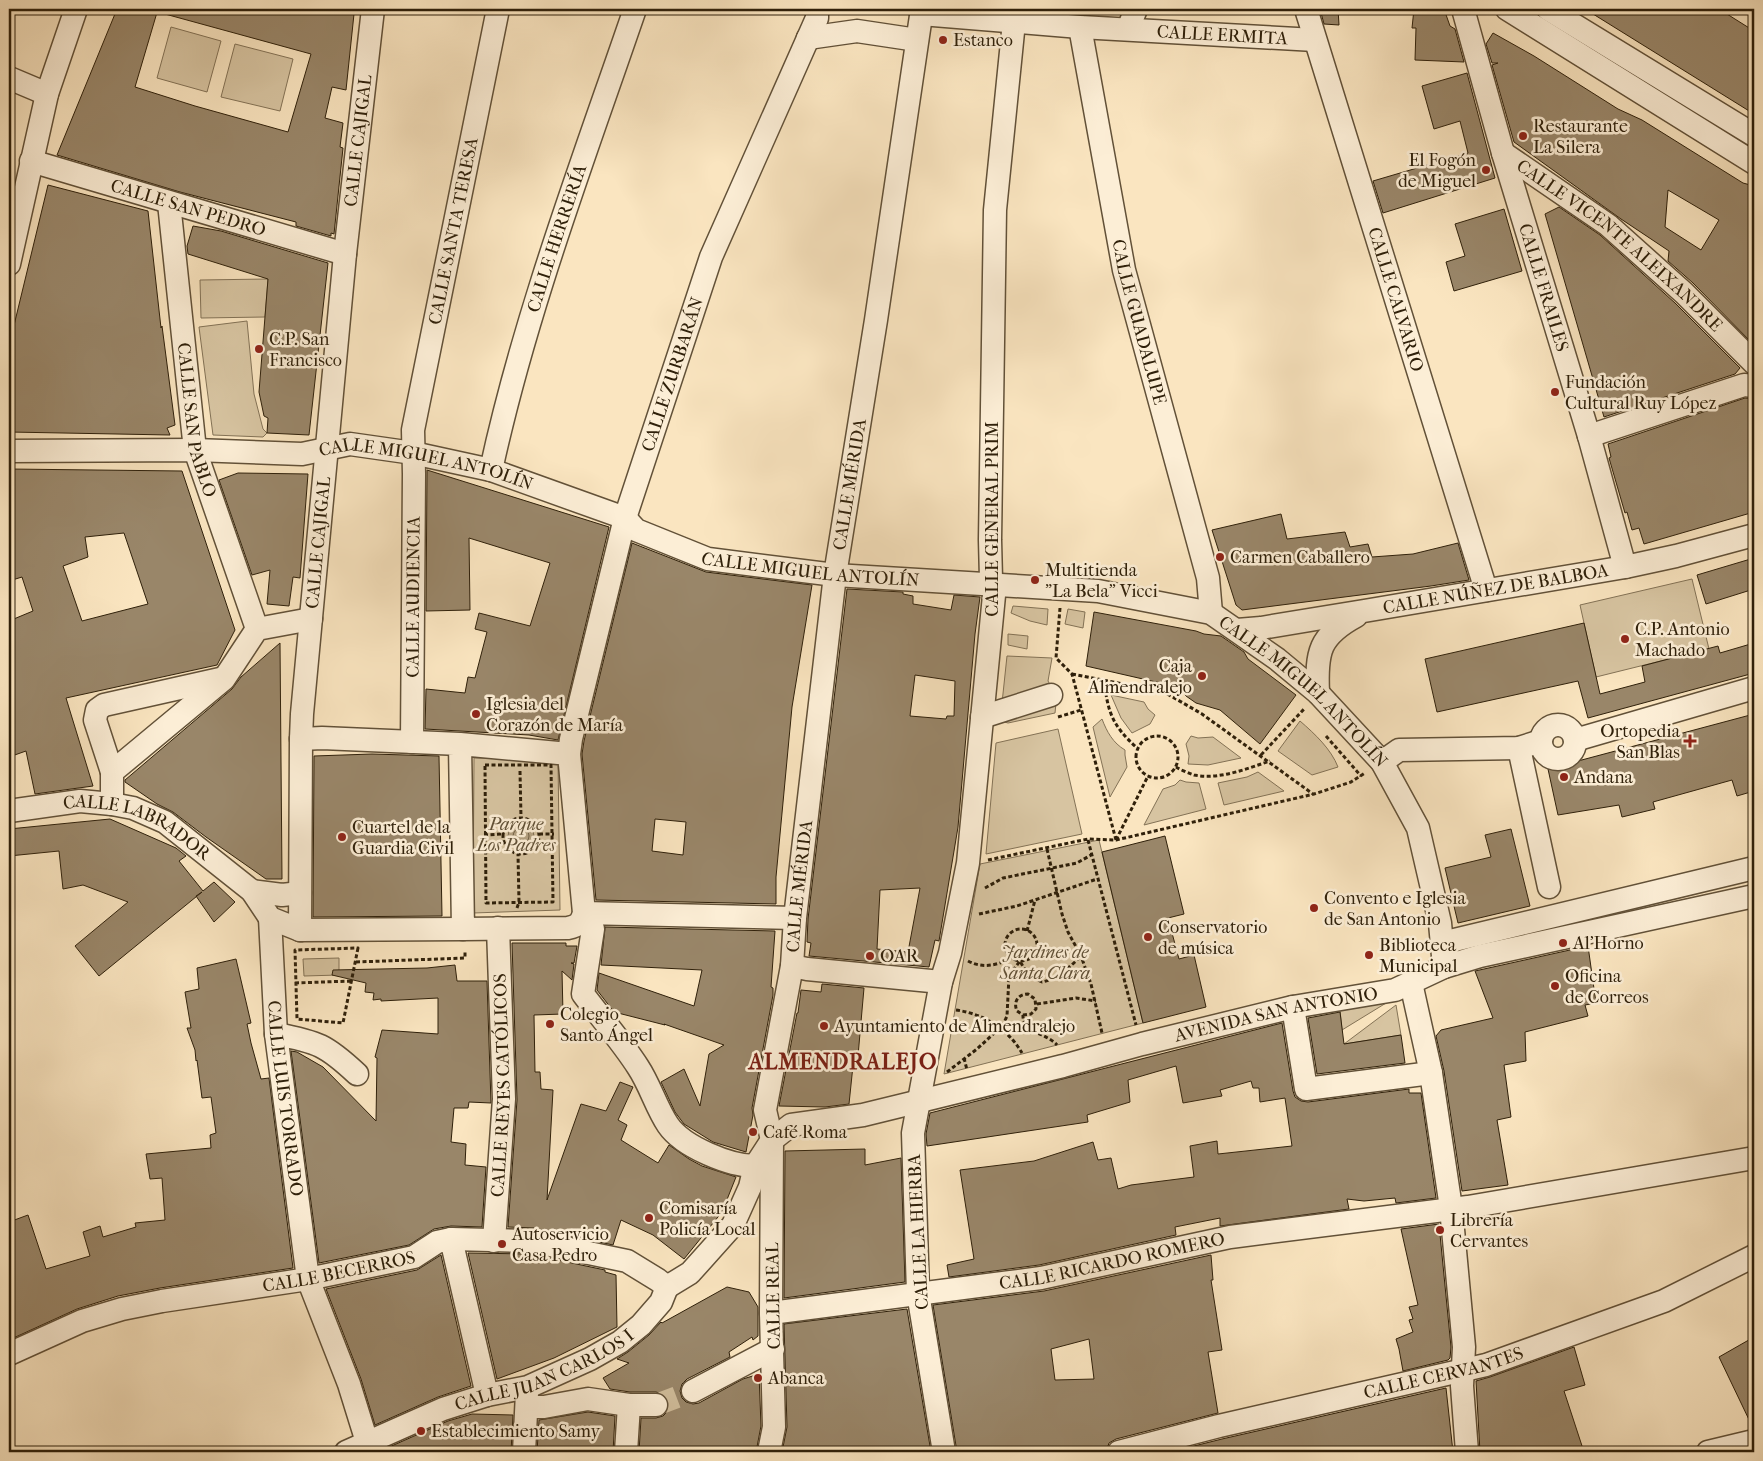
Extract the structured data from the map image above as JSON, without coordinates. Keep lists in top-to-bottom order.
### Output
{
  "streets": {
    "street": [
      "CALLE ERMITA",
      "CALLE CAJIGAL",
      "CALLE SAN PEDRO",
      "CALLE SANTA TERESA",
      "CALLE HERRERÍA",
      "CALLE VICENTE ALEIXANDRE",
      "CALLE FRAILES",
      "CALLE CALVARIO",
      "CALLE GUADALUPE",
      "CALLE ZURBARÁN",
      "CALLE SAN PABLO",
      "CALLE MIGUEL ANTOLÍN",
      "CALLE MÉRIDA",
      "CALLE GENERAL PRIM",
      "CALLE NÚÑEZ DE BALBOA",
      "CALLE AUDIENCIA",
      "CALLE LABRADOR",
      "AVENIDA SAN ANTONIO",
      "CALLE REYES CATÓLICOS",
      "CALLE LUIS TORRADO",
      "CALLE LA HIERBA",
      "CALLE RICARDO ROMERO",
      "CALLE BECERROS",
      "CALLE REAL",
      "CALLE JUAN CARLOS I",
      "CALLE CERVANTES"
    ]
  },
  "crossings": [
    ["CALLE ERMITA", "CALLE CALVARIO"],
    ["CALLE ERMITA", "CALLE GUADALUPE"],
    ["CALLE ERMITA", "CALLE MÉRIDA"],
    ["CALLE ERMITA", "CALLE GENERAL PRIM"],
    ["CALLE CAJIGAL", "CALLE SAN PEDRO"],
    ["CALLE CAJIGAL", "CALLE MIGUEL ANTOLÍN"],
    ["CALLE CAJIGAL", "CALLE LABRADOR"],
    ["CALLE SAN PEDRO", "CALLE SAN PABLO"],
    ["CALLE SANTA TERESA", "CALLE MIGUEL ANTOLÍN"],
    ["CALLE SANTA TERESA", "CALLE AUDIENCIA"],
    ["CALLE HERRERÍA", "CALLE MIGUEL ANTOLÍN"],
    ["CALLE VICENTE ALEIXANDRE", "CALLE FRAILES"],
    ["CALLE FRAILES", "CALLE NÚÑEZ DE BALBOA"],
    ["CALLE CALVARIO", "CALLE NÚÑEZ DE BALBOA"],
    ["CALLE GUADALUPE", "CALLE MIGUEL ANTOLÍN"],
    ["CALLE ZURBARÁN", "CALLE MIGUEL ANTOLÍN"],
    ["CALLE ZURBARÁN", "AVENIDA SAN ANTONIO"],
    ["CALLE SAN PABLO", "CALLE MIGUEL ANTOLÍN"],
    ["CALLE MIGUEL ANTOLÍN", "CALLE MÉRIDA"],
    ["CALLE MIGUEL ANTOLÍN", "CALLE GENERAL PRIM"],
    ["CALLE MIGUEL ANTOLÍN", "CALLE NÚÑEZ DE BALBOA"],
    ["CALLE MIGUEL ANTOLÍN", "CALLE AUDIENCIA"],
    ["CALLE MÉRIDA", "AVENIDA SAN ANTONIO"],
    ["CALLE MÉRIDA", "CALLE REAL"],
    ["CALLE GENERAL PRIM", "AVENIDA SAN ANTONIO"],
    ["CALLE GENERAL PRIM", "CALLE LA HIERBA"],
    ["CALLE LABRADOR", "CALLE LUIS TORRADO"],
    ["AVENIDA SAN ANTONIO", "CALLE LA HIERBA"],
    ["AVENIDA SAN ANTONIO", "CALLE BECERROS"],
    ["AVENIDA SAN ANTONIO", "CALLE REAL"],
    ["AVENIDA SAN ANTONIO", "CALLE JUAN CARLOS I"],
    ["CALLE REYES CATÓLICOS", "CALLE BECERROS"],
    ["CALLE LUIS TORRADO", "CALLE BECERROS"],
    ["CALLE LUIS TORRADO", "CALLE JUAN CARLOS I"],
    ["CALLE LA HIERBA", "CALLE RICARDO ROMERO"],
    ["CALLE RICARDO ROMERO", "CALLE REAL"],
    ["CALLE BECERROS", "CALLE JUAN CARLOS I"]
  ],
  "districts": ["ALMENDRALEJO"],
  "parks": ["Parque Los Padres", "Jardines de Santa Clara"],
  "places": {
    "other": [
      "Estanco",
      "Restaurante La Silera",
      "El Fogón de Miguel",
      "C.P. San Francisco",
      "Fundación Cultural Ruy López",
      "Carmen Caballero",
      "Multitienda \"La Bela\" Vicci",
      "C.P. Antonio Machado",
      "Caja Almendralejo",
      "Iglesia del Corazón de María",
      "Andana",
      "Cuartel de la Guardia Civil",
      "Convento e Iglesia de San Antonio",
      "Conservatorio de música",
      "Al'Horno",
      "Biblioteca Municipal",
      "OAR",
      "Oficina de Correos",
      "Colegio Santo Ángel",
      "Ayuntamiento de Almendralejo",
      "Café Roma",
      "Comisaría Policía Local",
      "Librería Cervantes",
      "Autoservicio Casa Pedro",
      "Abanca",
      "Establecimiento Samy"
    ],
    "health": ["Ortopedia San Blas"]
  }
}
